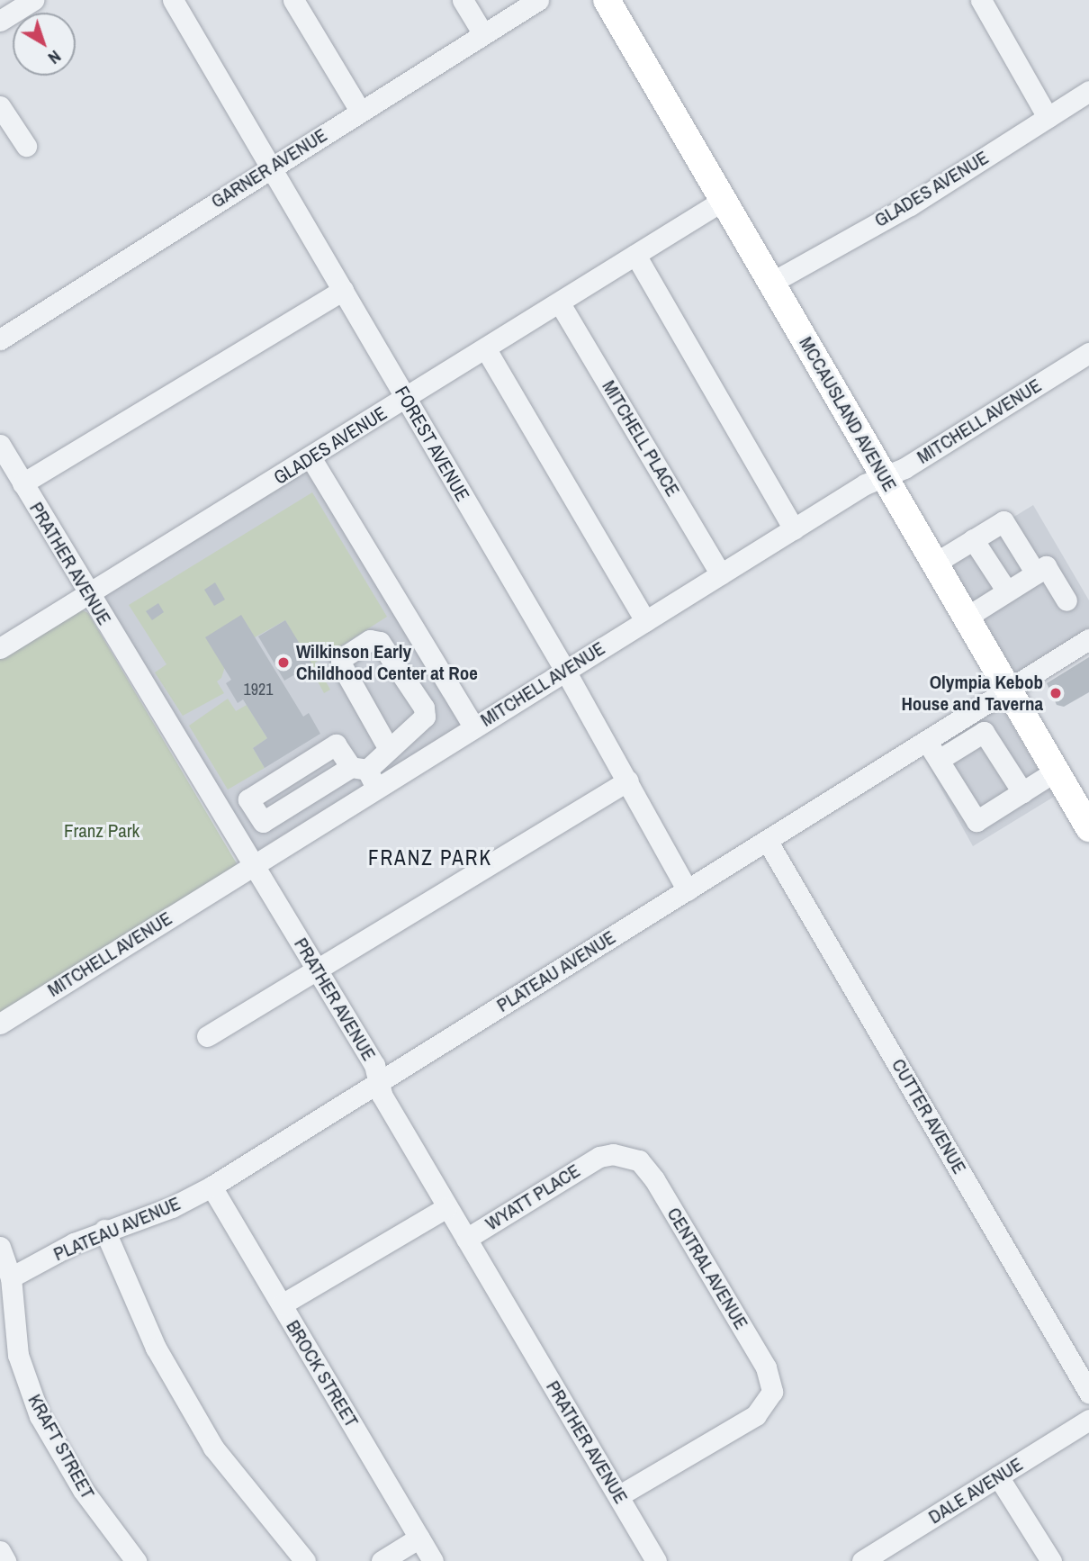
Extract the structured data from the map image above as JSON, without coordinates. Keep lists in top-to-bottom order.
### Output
{
  "streets": {
    "main road": ["MCCAUSLAND AVENUE"],
    "street": [
      "GARNER AVENUE",
      "GLADES AVENUE",
      "MITCHELL AVENUE",
      "MITCHELL PLACE",
      "FOREST AVENUE",
      "PRATHER AVENUE",
      "PLATEAU AVENUE",
      "CUTTER AVENUE",
      "WYATT PLACE",
      "CENTRAL AVENUE",
      "BROCK STREET",
      "KRAFT STREET",
      "DALE AVENUE"
    ]
  },
  "crossings": [
    ["GARNER AVENUE", "FOREST AVENUE"],
    ["GLADES AVENUE", "MCCAUSLAND AVENUE"],
    ["GLADES AVENUE", "MITCHELL PLACE"],
    ["GLADES AVENUE", "FOREST AVENUE"],
    ["GLADES AVENUE", "PRATHER AVENUE"],
    ["MCCAUSLAND AVENUE", "MITCHELL AVENUE"],
    ["MCCAUSLAND AVENUE", "PLATEAU AVENUE"],
    ["MITCHELL AVENUE", "MITCHELL PLACE"],
    ["MITCHELL AVENUE", "FOREST AVENUE"],
    ["MITCHELL AVENUE", "PRATHER AVENUE"],
    ["FOREST AVENUE", "PLATEAU AVENUE"],
    ["PRATHER AVENUE", "PLATEAU AVENUE"],
    ["PRATHER AVENUE", "WYATT PLACE"],
    ["PRATHER AVENUE", "CENTRAL AVENUE"],
    ["PLATEAU AVENUE", "CUTTER AVENUE"],
    ["PLATEAU AVENUE", "BROCK STREET"],
    ["PLATEAU AVENUE", "KRAFT STREET"],
    ["WYATT PLACE", "CENTRAL AVENUE"]
  ],
  "districts": ["FRANZ PARK"],
  "parks": ["Franz Park"],
  "places": ["Wilkinson Early Childhood Center at Roe", "Olympia Kebob House and Taverna"],
  "house_numbers": ["1921"],
  "north": "bottom right"
}
